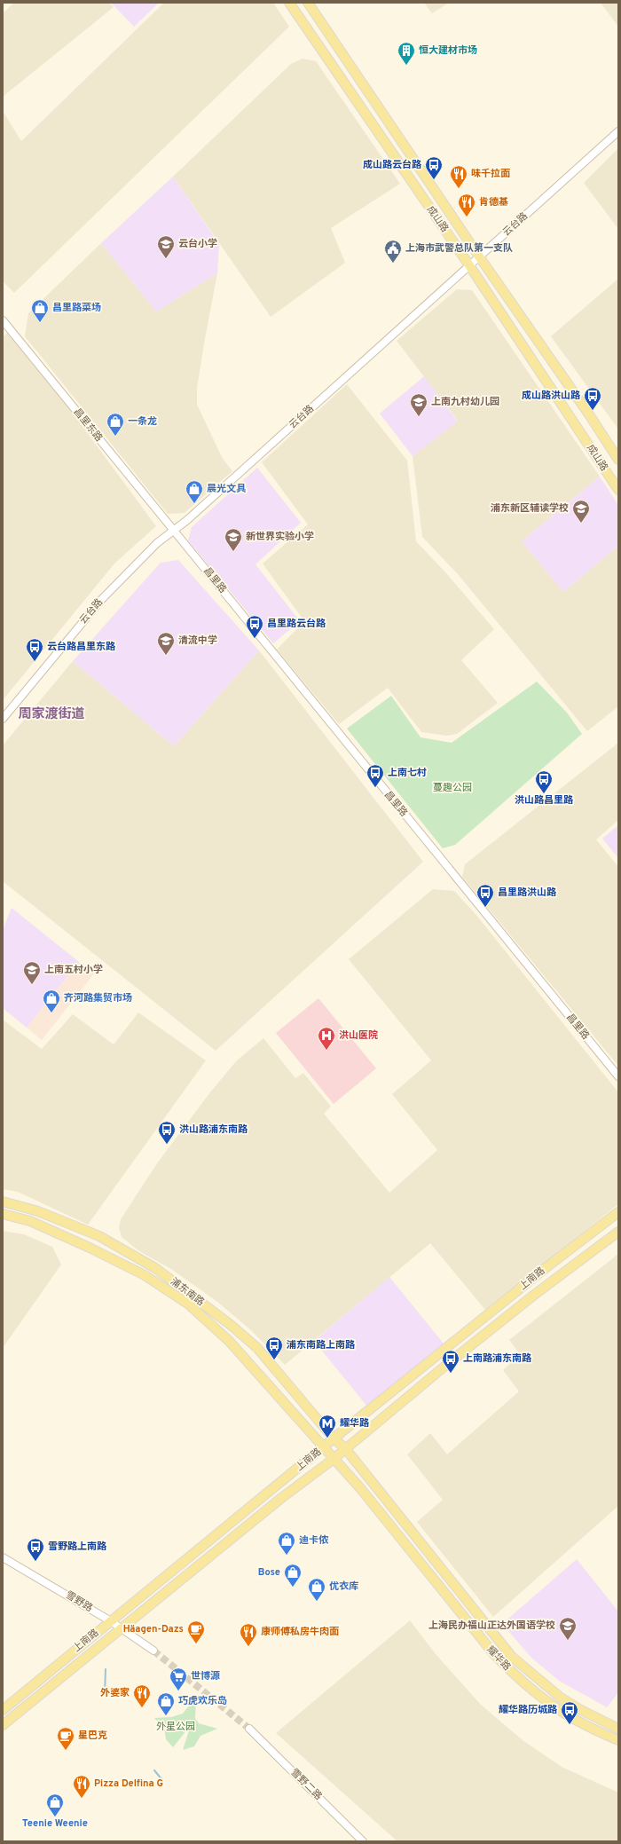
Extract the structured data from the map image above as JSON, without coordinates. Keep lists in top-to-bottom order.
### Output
{
  "streets": {
    "main road": [
      "成山路",
      "上南路",
      "浦东南路",
      "耀华路"
    ],
    "street": [
      "云台路",
      "昌里东路",
      "昌里路",
      "雪野路",
      "雪野二路"
    ]
  },
  "crossings": [
    ["成山路", "云台路"],
    ["云台路", "昌里东路"],
    ["云台路", "昌里路"],
    ["昌里东路", "昌里路"],
    ["上南路", "浦东南路"],
    ["上南路", "雪野路"],
    ["上南路", "耀华路"],
    ["浦东南路", "耀华路"]
  ],
  "districts": ["周家渡街道"],
  "parks": ["蔓趣公园", "外星公园"],
  "places": {
    "building": ["恒大建材市场"],
    "bus stop": [
      "成山路云台路",
      "成山路洪山路",
      "昌里路云台路",
      "云台路昌里东路",
      "上南七村",
      "洪山路昌里路",
      "昌里路洪山路",
      "洪山路浦东南路",
      "浦东南路上南路",
      "上南路浦东南路",
      "雪野路上南路",
      "耀华路历城路"
    ],
    "restaurant": [
      "味千拉面",
      "肯德基",
      "康师傅私房牛肉面",
      "外婆家",
      "Pizza Delfina G"
    ],
    "school or university": [
      "云台小学",
      "上南九村幼儿园",
      "浦东新区辅读学校",
      "新世界实验小学",
      "清流中学",
      "上南五村小学",
      "上海民办福山正达外国语学校"
    ],
    "public building": ["上海市武警总队第一支队"],
    "shop": [
      "昌里路菜场",
      "一条龙",
      "晨光文具",
      "齐河路集贸市场",
      "迪卡侬",
      "Bose",
      "优衣库",
      "巧虎欢乐岛",
      "Teenie Weenie"
    ],
    "hospital": ["洪山医院"],
    "metro station": ["耀华路"],
    "cafe": ["Häagen-Dazs", "星巴克"],
    "supermarket": ["世博源"]
  }
}
